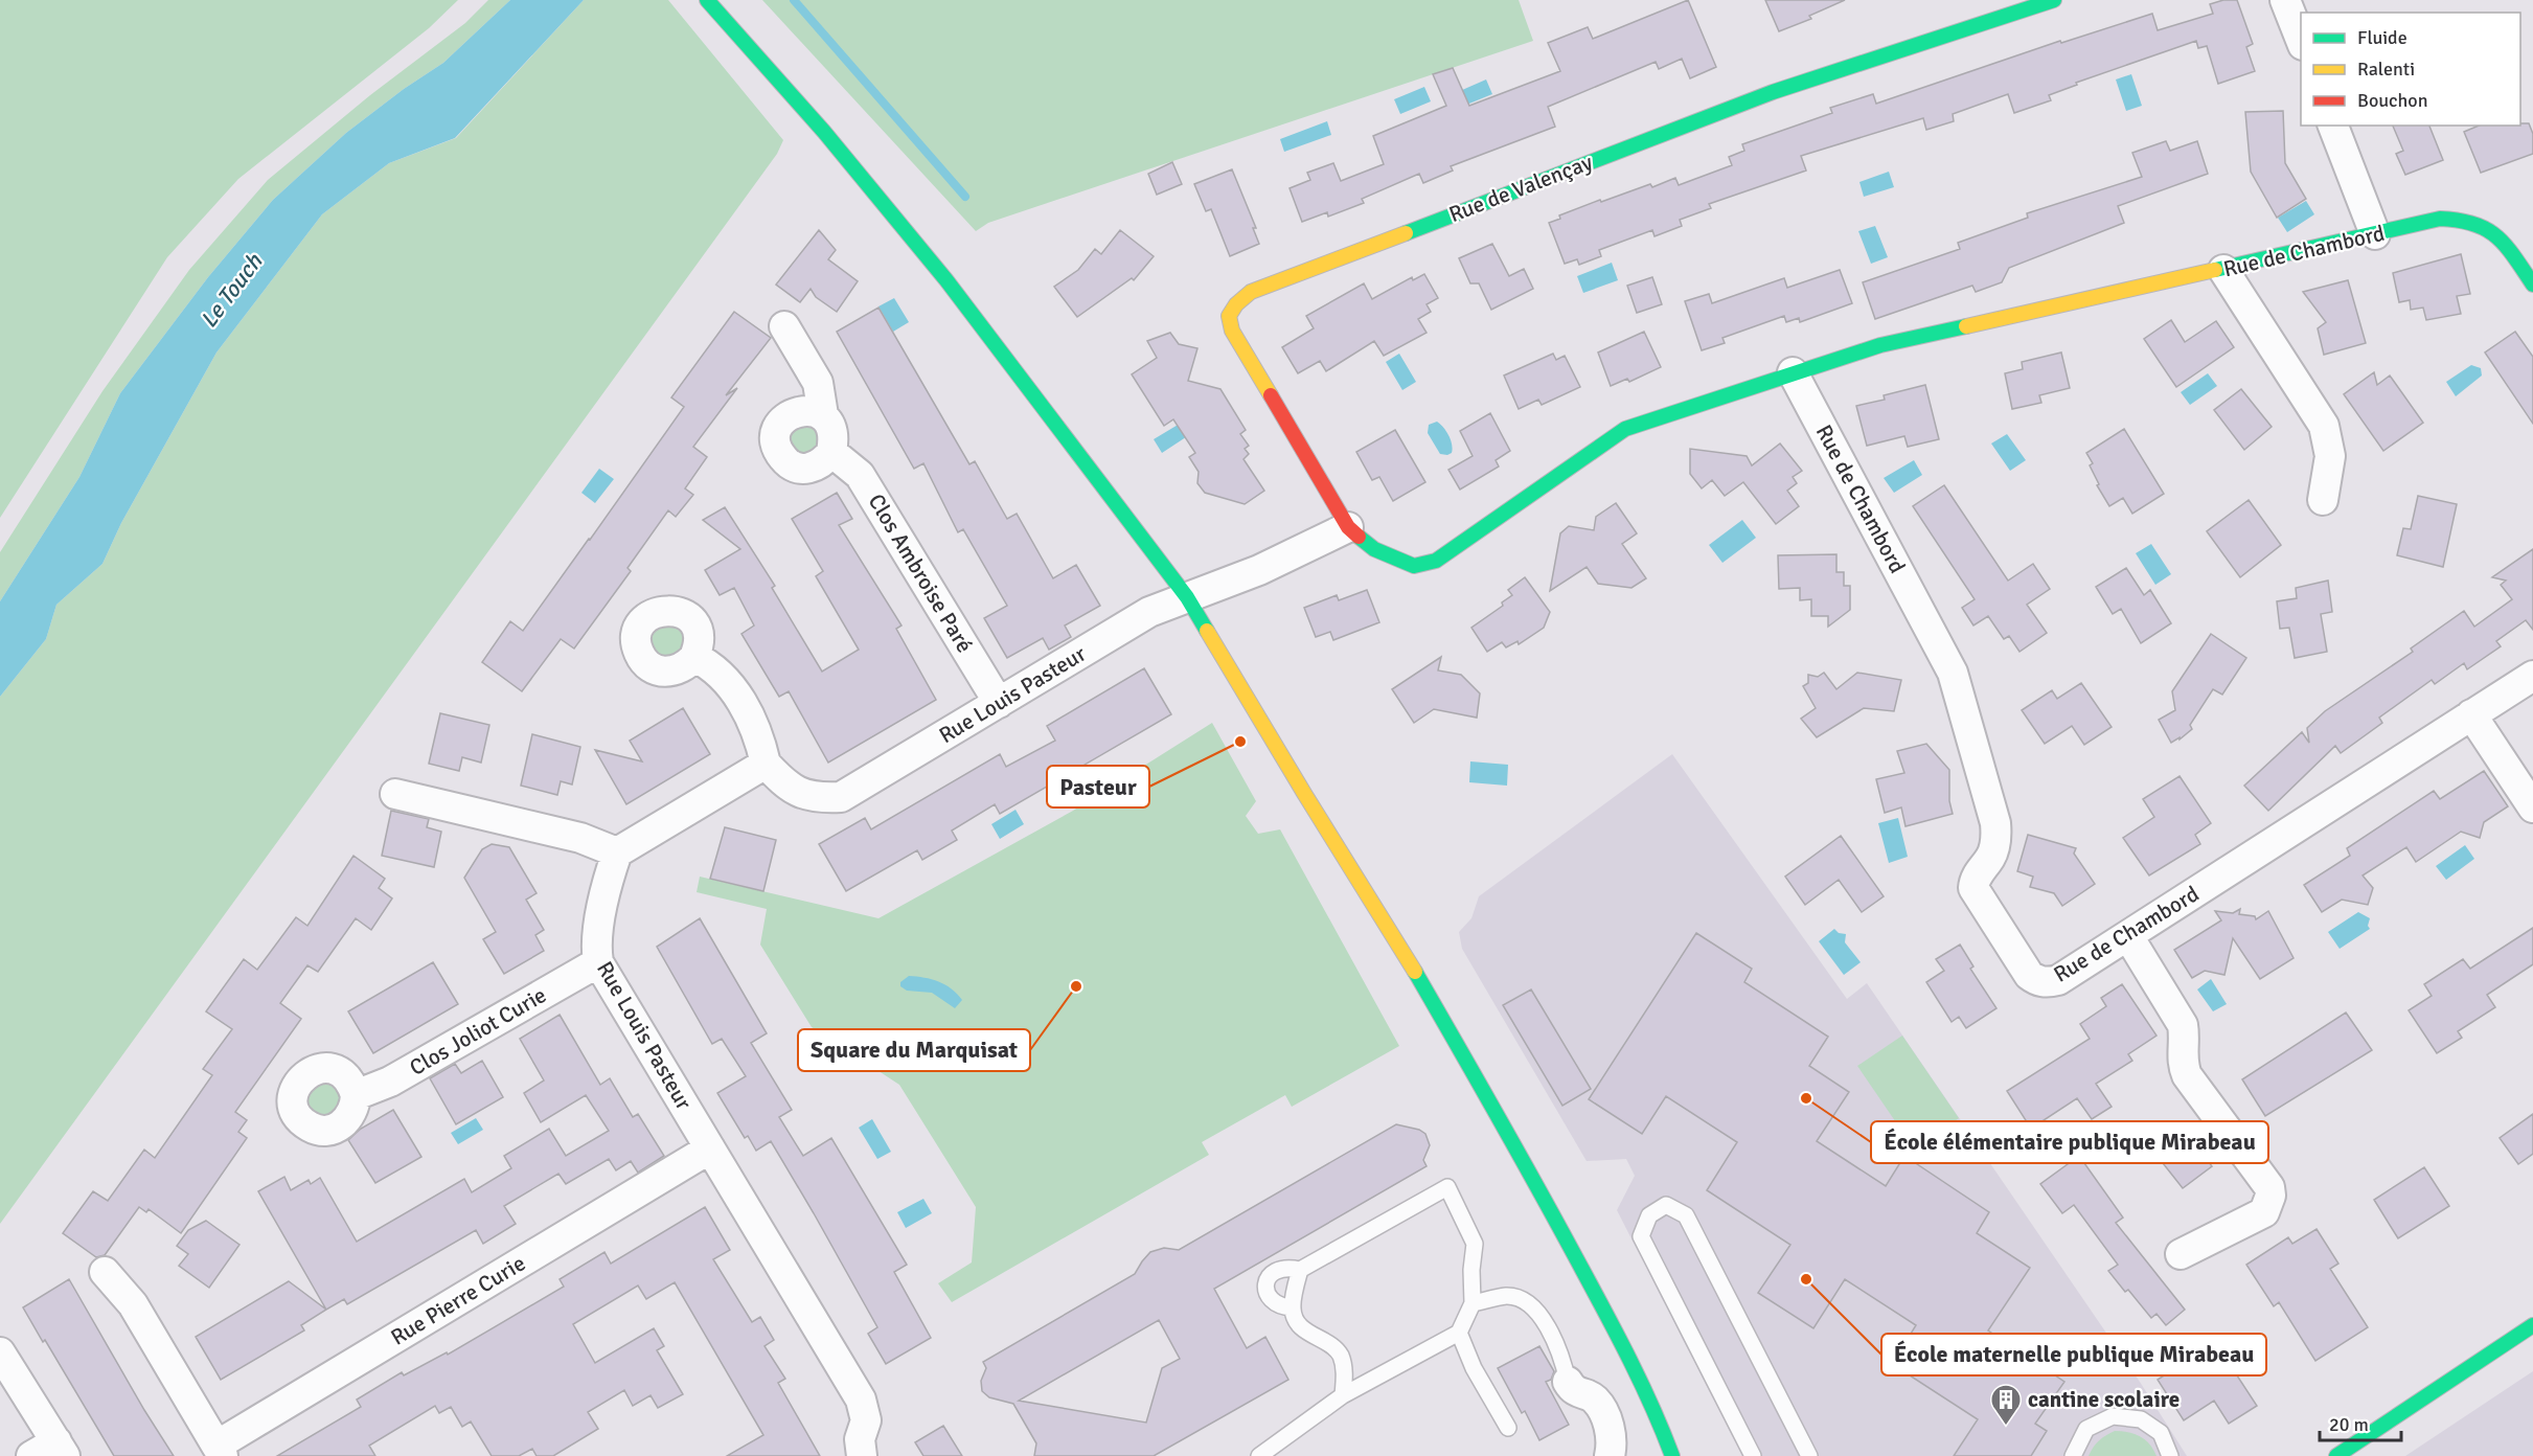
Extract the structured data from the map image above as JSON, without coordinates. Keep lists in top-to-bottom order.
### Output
{
  "streets": {
    "street": [
      "Rue de Valençay",
      "Rue de Chambord",
      "Clos Ambroise Paré",
      "Rue Louis Pasteur",
      "Clos Joliot Curie",
      "Rue Pierre Curie"
    ]
  },
  "crossings": [
    ["Rue de Valençay", "Rue de Chambord"],
    ["Clos Ambroise Paré", "Rue Louis Pasteur"],
    ["Rue Louis Pasteur", "Clos Joliot Curie"],
    ["Rue Louis Pasteur", "Rue Pierre Curie"]
  ],
  "water": ["Le Touch"],
  "places": {
    "other": [
      "Pasteur",
      "Square du Marquisat",
      "École élémentaire publique Mirabeau",
      "École maternelle publique Mirabeau"
    ],
    "building": ["cantine scolaire"]
  },
  "legend": ["Fluide", "Ralenti", "Bouchon"],
  "scale_bar": "20 m"
}
